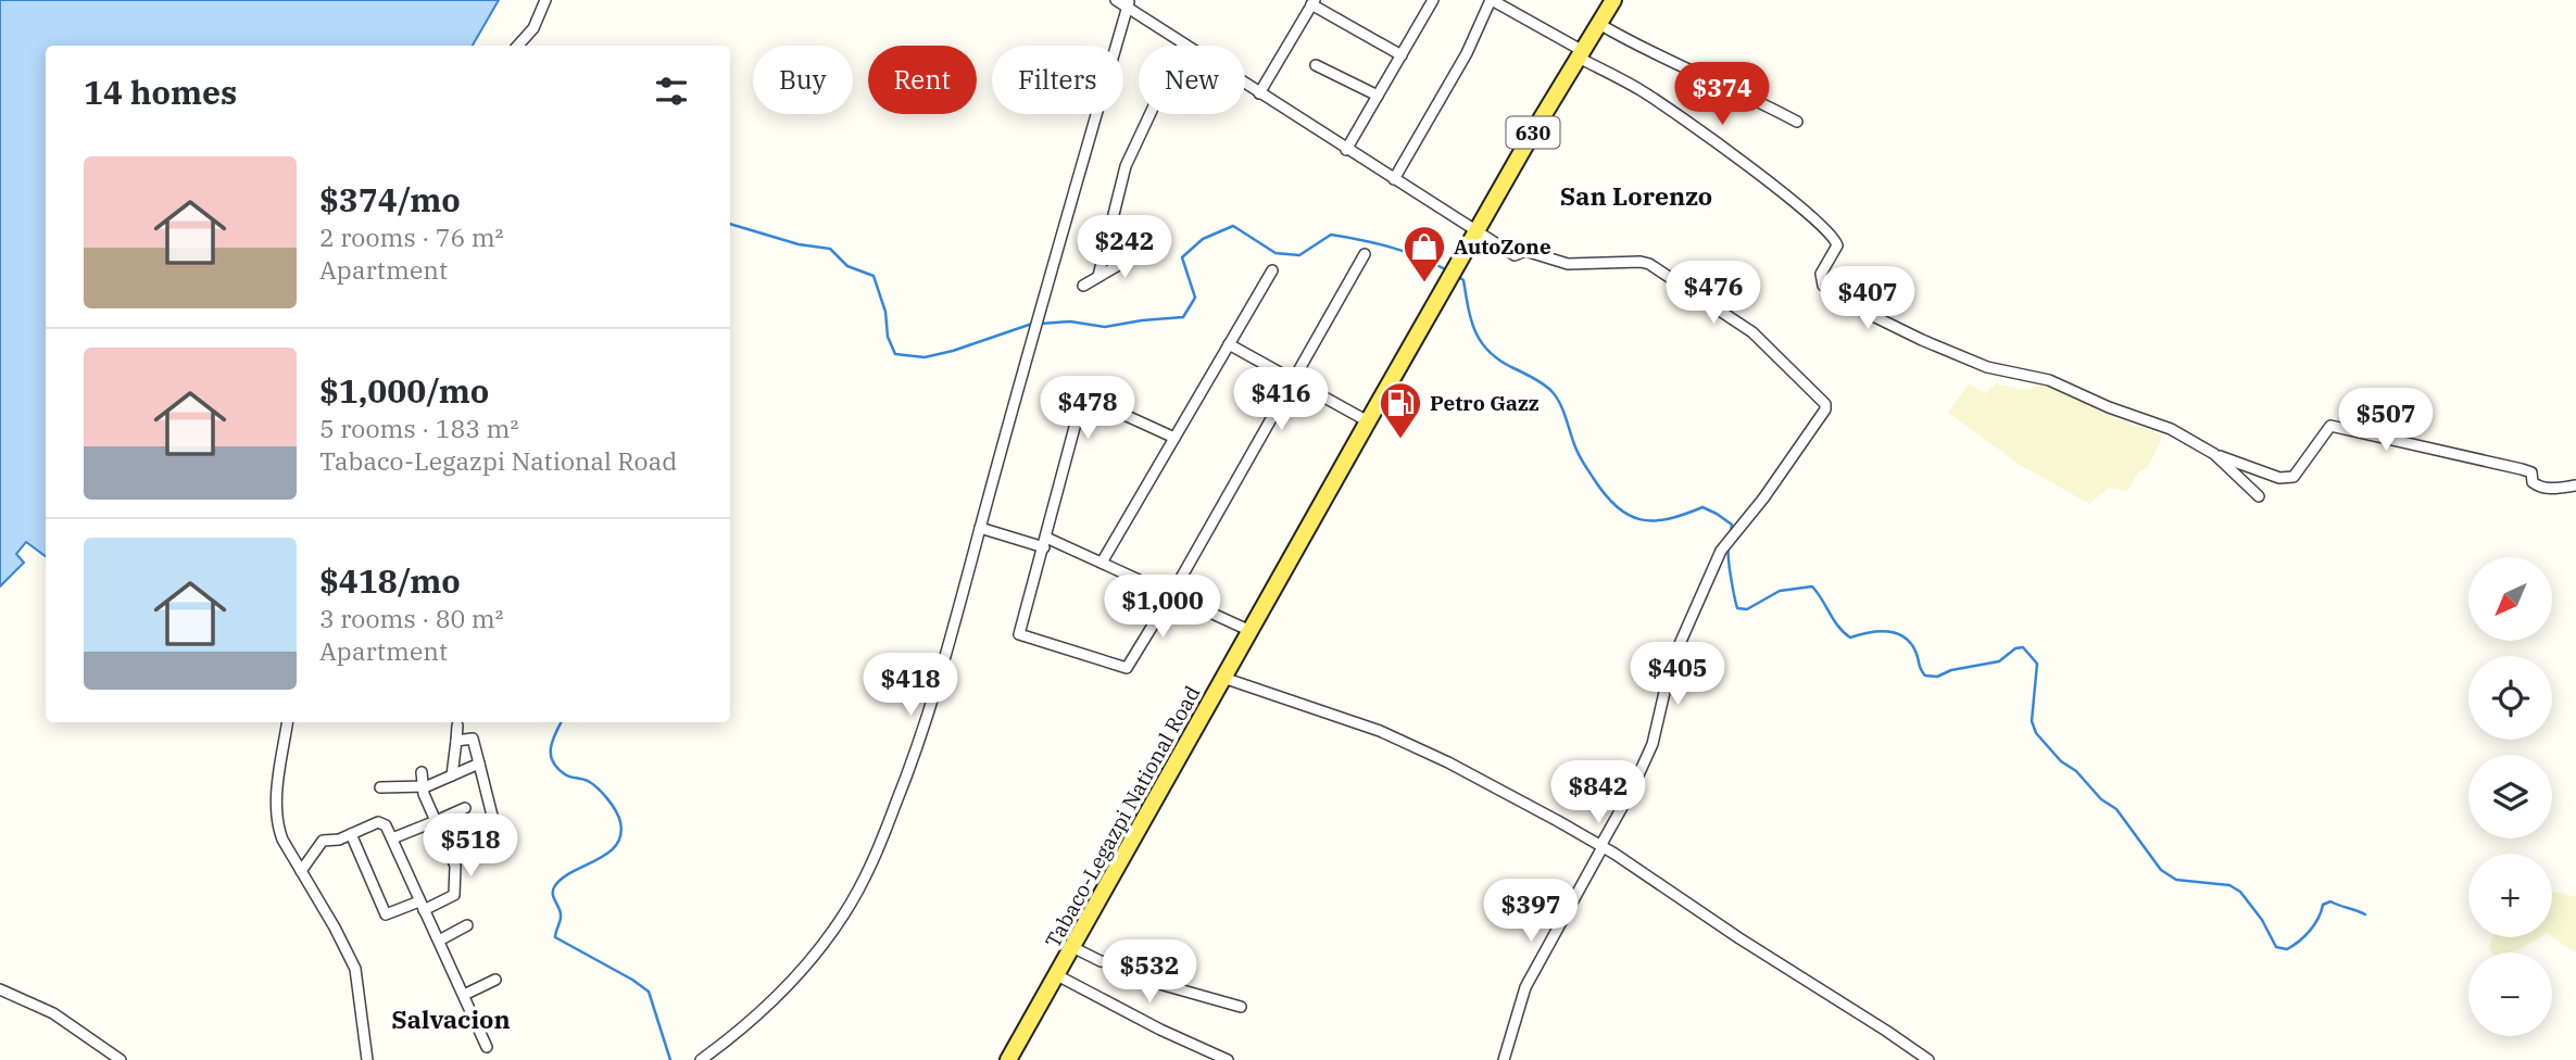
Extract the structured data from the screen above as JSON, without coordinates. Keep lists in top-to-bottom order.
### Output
{
  "streets": {
    "main road": ["630", "Tabaco-Legazpi National Road"]
  },
  "districts": ["San Lorenzo", "Salvacion"],
  "places": {
    "shop": ["AutoZone"],
    "fuel station": ["Petro Gazz"]
  },
  "north": "bottom left",
  "page": {
    "chip": [
      "Buy",
      "Rent",
      "Filters",
      "New"
    ],
    "heading": "14 homes",
    "price": [
      "$374",
      "$242",
      "$476",
      "$407",
      "$416",
      "$478",
      "$507",
      "$1,000",
      "$405",
      "$418",
      "$842",
      "$518",
      "$397",
      "$532"
    ],
    "list": [
      {
        "name": "$374/mo",
        "note": "2 rooms · 76 m² · Apartment"
      },
      {
        "name": "$1,000/mo",
        "note": "5 rooms · 183 m² · Tabaco-Legazpi National Road"
      },
      {
        "name": "$418/mo",
        "note": "3 rooms · 80 m² · Apartment"
      }
    ],
    "map_buttons": ["+", "−"]
  }
}
